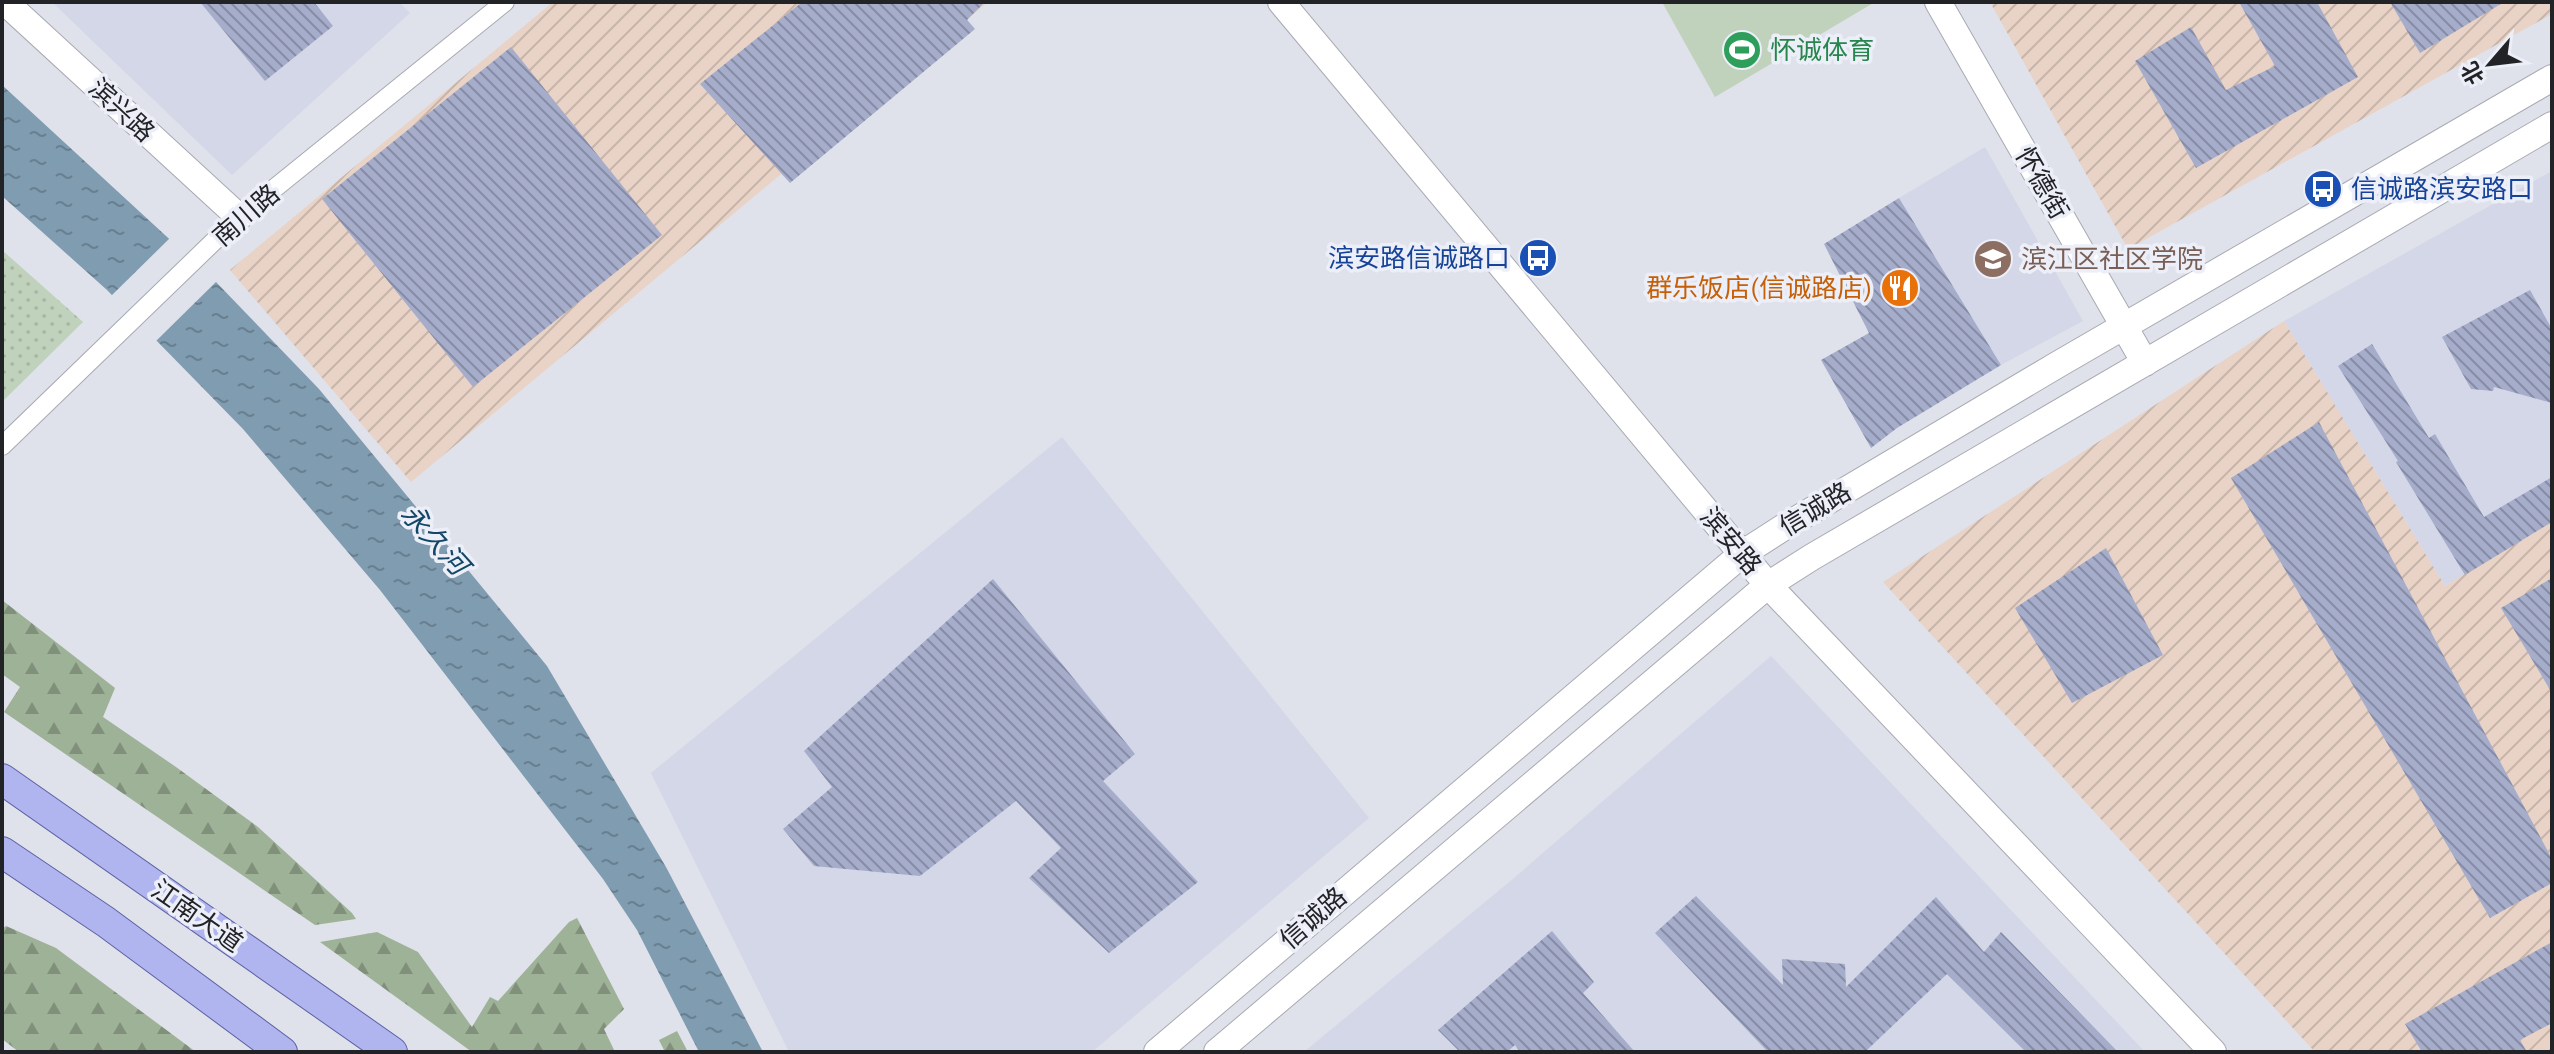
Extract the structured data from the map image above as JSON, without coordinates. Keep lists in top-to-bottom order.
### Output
{
  "streets": {
    "main road": [
      "滨兴路",
      "怀德街",
      "信诚路",
      "滨安路",
      "江南大道"
    ],
    "street": ["南川路"]
  },
  "crossings": [
    ["滨兴路", "南川路"],
    ["怀德街", "信诚路"],
    ["信诚路", "滨安路"]
  ],
  "water": ["永久河"],
  "places": {
    "sports": ["怀诚体育"],
    "bus stop": ["信诚路滨安路口", "滨安路信诚路口"],
    "school or university": ["滨江区社区学院"],
    "restaurant": ["群乐饭店(信诚路店)"]
  },
  "north": "bottom left"
}
